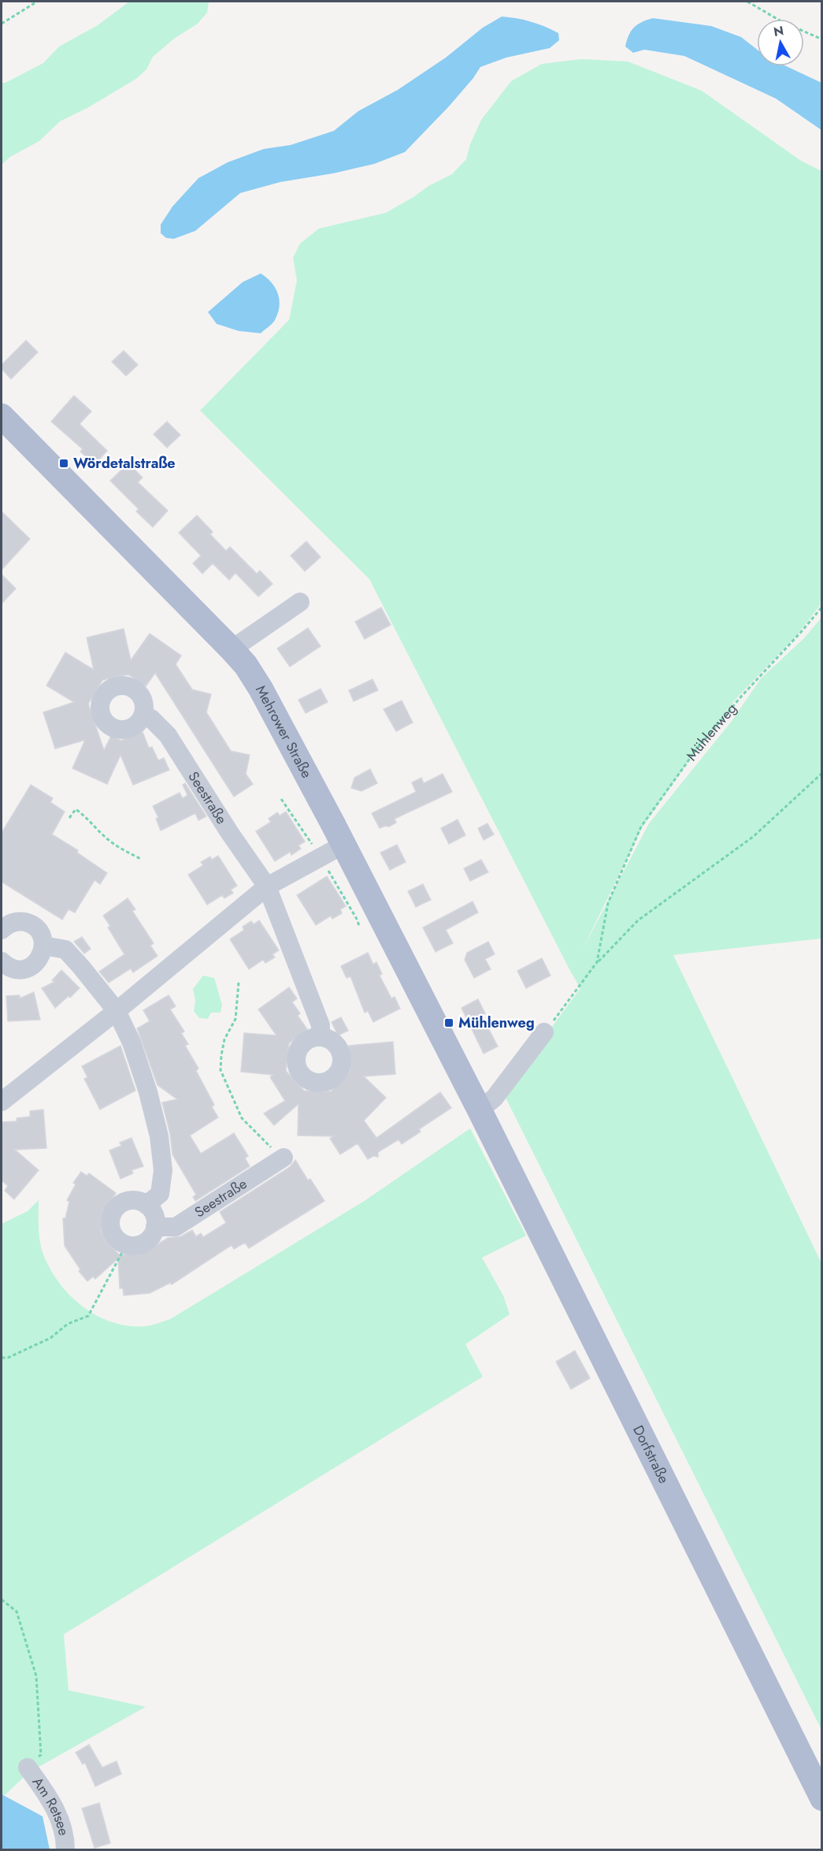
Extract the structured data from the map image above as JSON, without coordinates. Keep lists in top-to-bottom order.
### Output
{
  "streets": {
    "main road": ["Mehrower Straße", "Dorfstraße"],
    "street": ["Seestraße", "Am Retsee"],
    "path": ["Mühlenweg"]
  },
  "crossings": [
    ["Mehrower Straße", "Dorfstraße"]
  ],
  "places": {
    "transit": ["Wördetalstraße", "Mühlenweg"]
  },
  "north": "top"
}
